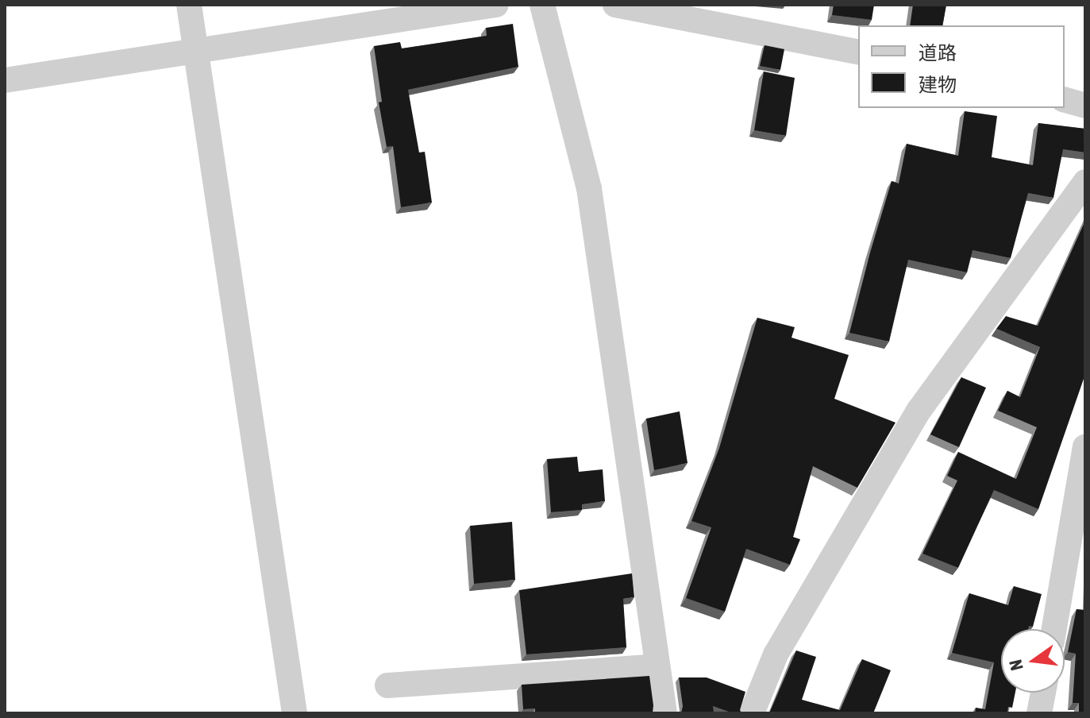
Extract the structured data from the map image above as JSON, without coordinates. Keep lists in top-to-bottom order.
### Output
{
  "legend": ["道路", "建物"],
  "north": "left"
}
